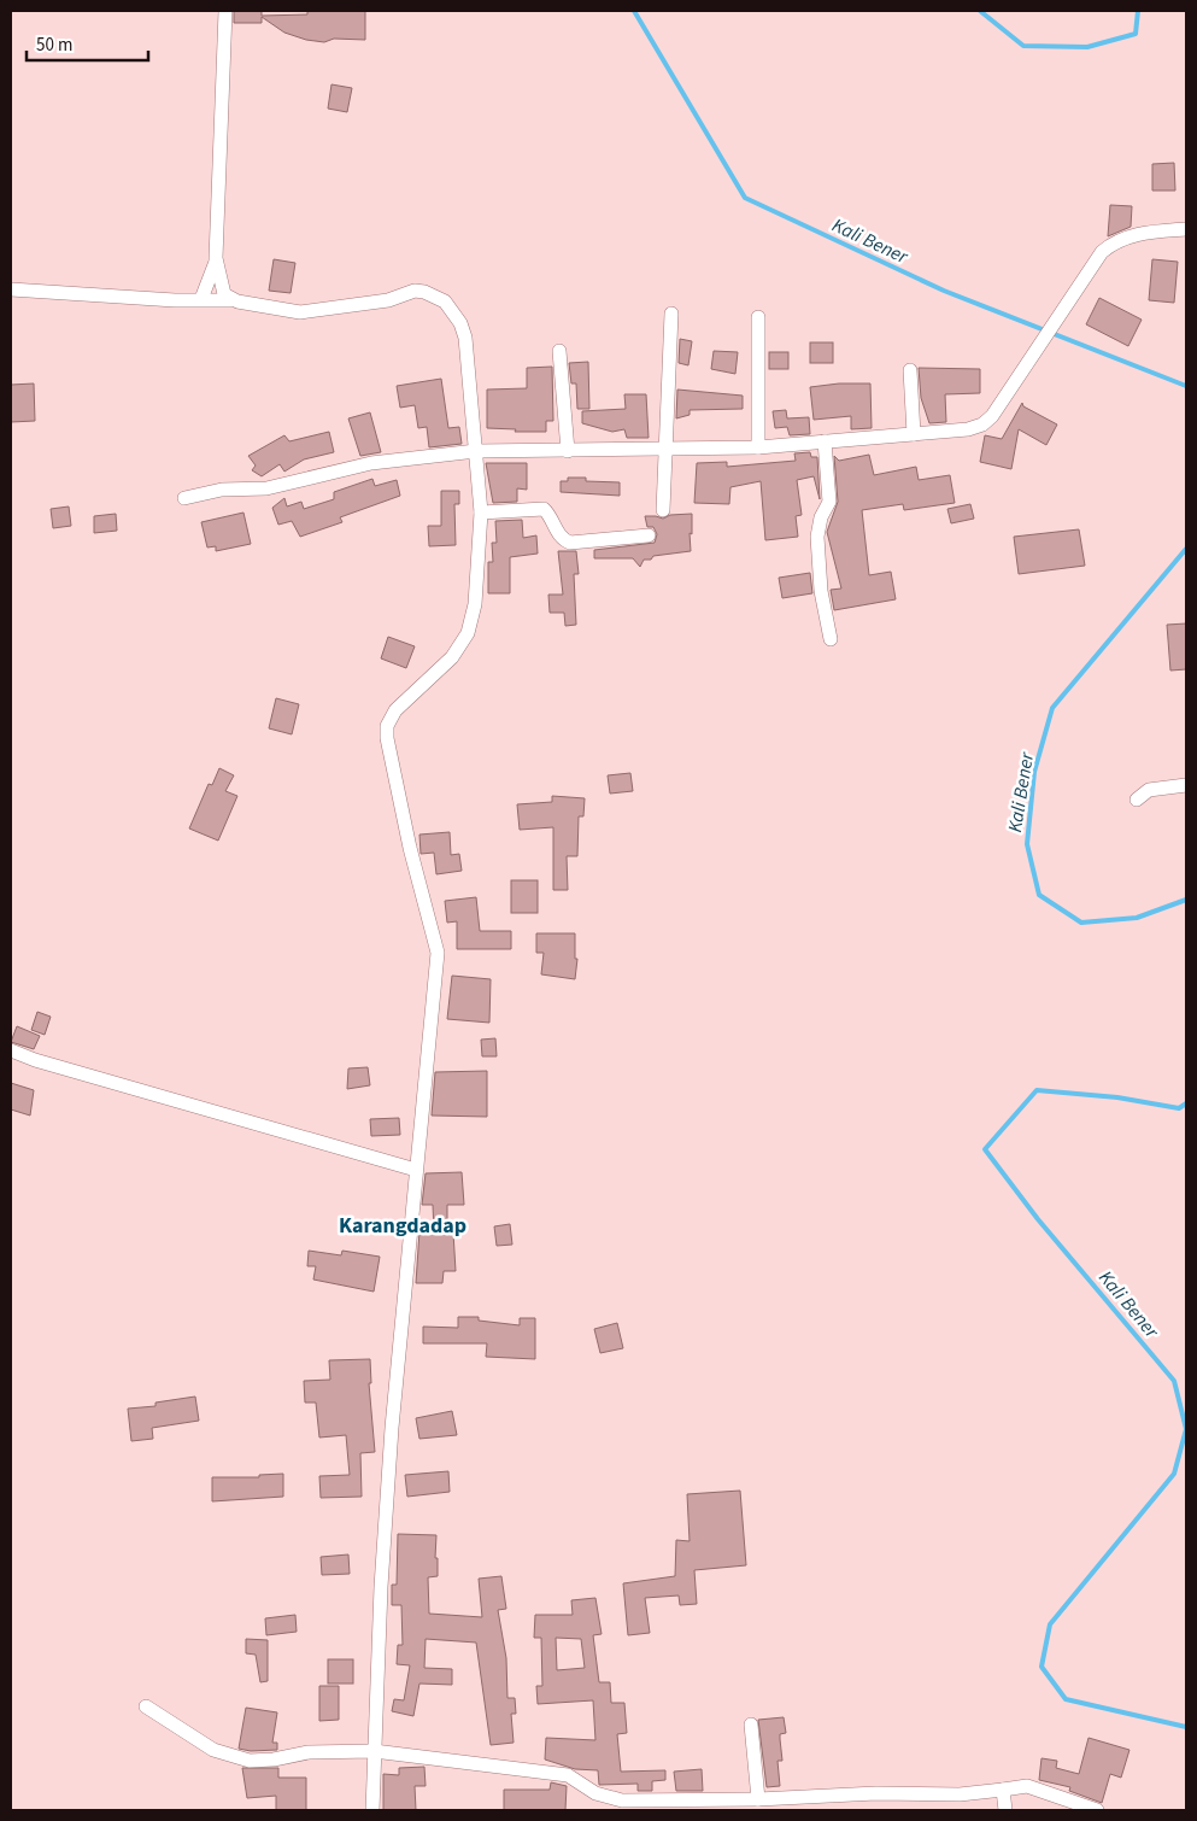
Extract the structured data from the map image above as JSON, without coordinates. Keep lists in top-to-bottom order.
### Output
{
  "districts": ["Karangdadap"],
  "water": ["Kali Bener"],
  "scale_bar": "50 m"
}
